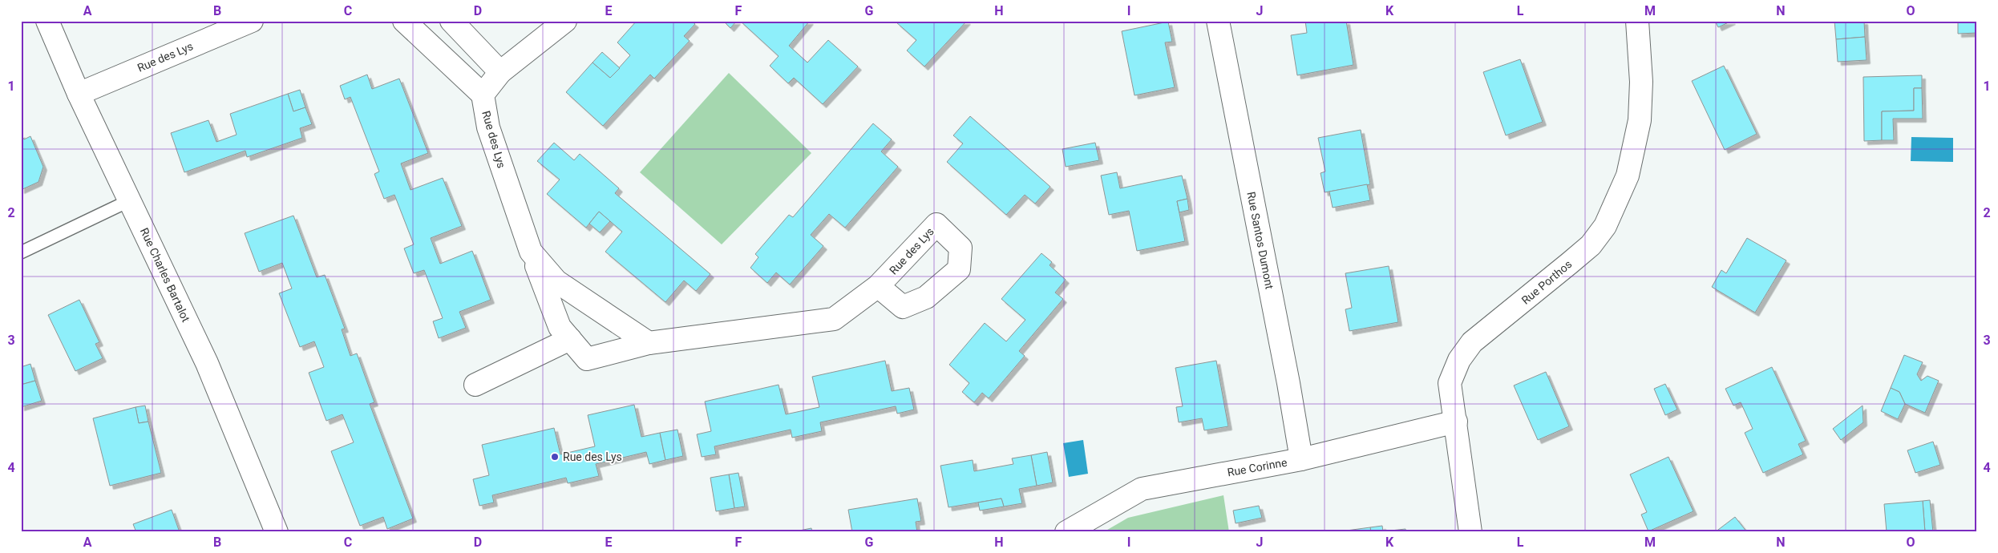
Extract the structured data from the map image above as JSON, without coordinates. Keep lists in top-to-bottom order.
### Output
{
  "streets": {
    "street": [
      "Rue des Lys",
      "Rue Santos Dumont",
      "Rue Charles Bartalot",
      "Rue Porthos",
      "Rue Corinne"
    ]
  },
  "crossings": [
    ["Rue des Lys", "Rue Charles Bartalot"],
    ["Rue Santos Dumont", "Rue Corinne"],
    ["Rue Porthos", "Rue Corinne"]
  ],
  "places": ["Rue des Lys"],
  "grid": {
    "columns": [
      "A",
      "B",
      "C",
      "D",
      "E",
      "F",
      "G",
      "H",
      "I",
      "J",
      "K",
      "L",
      "M",
      "N",
      "O"
    ],
    "rows": [
      "1",
      "2",
      "3",
      "4"
    ]
  }
}
